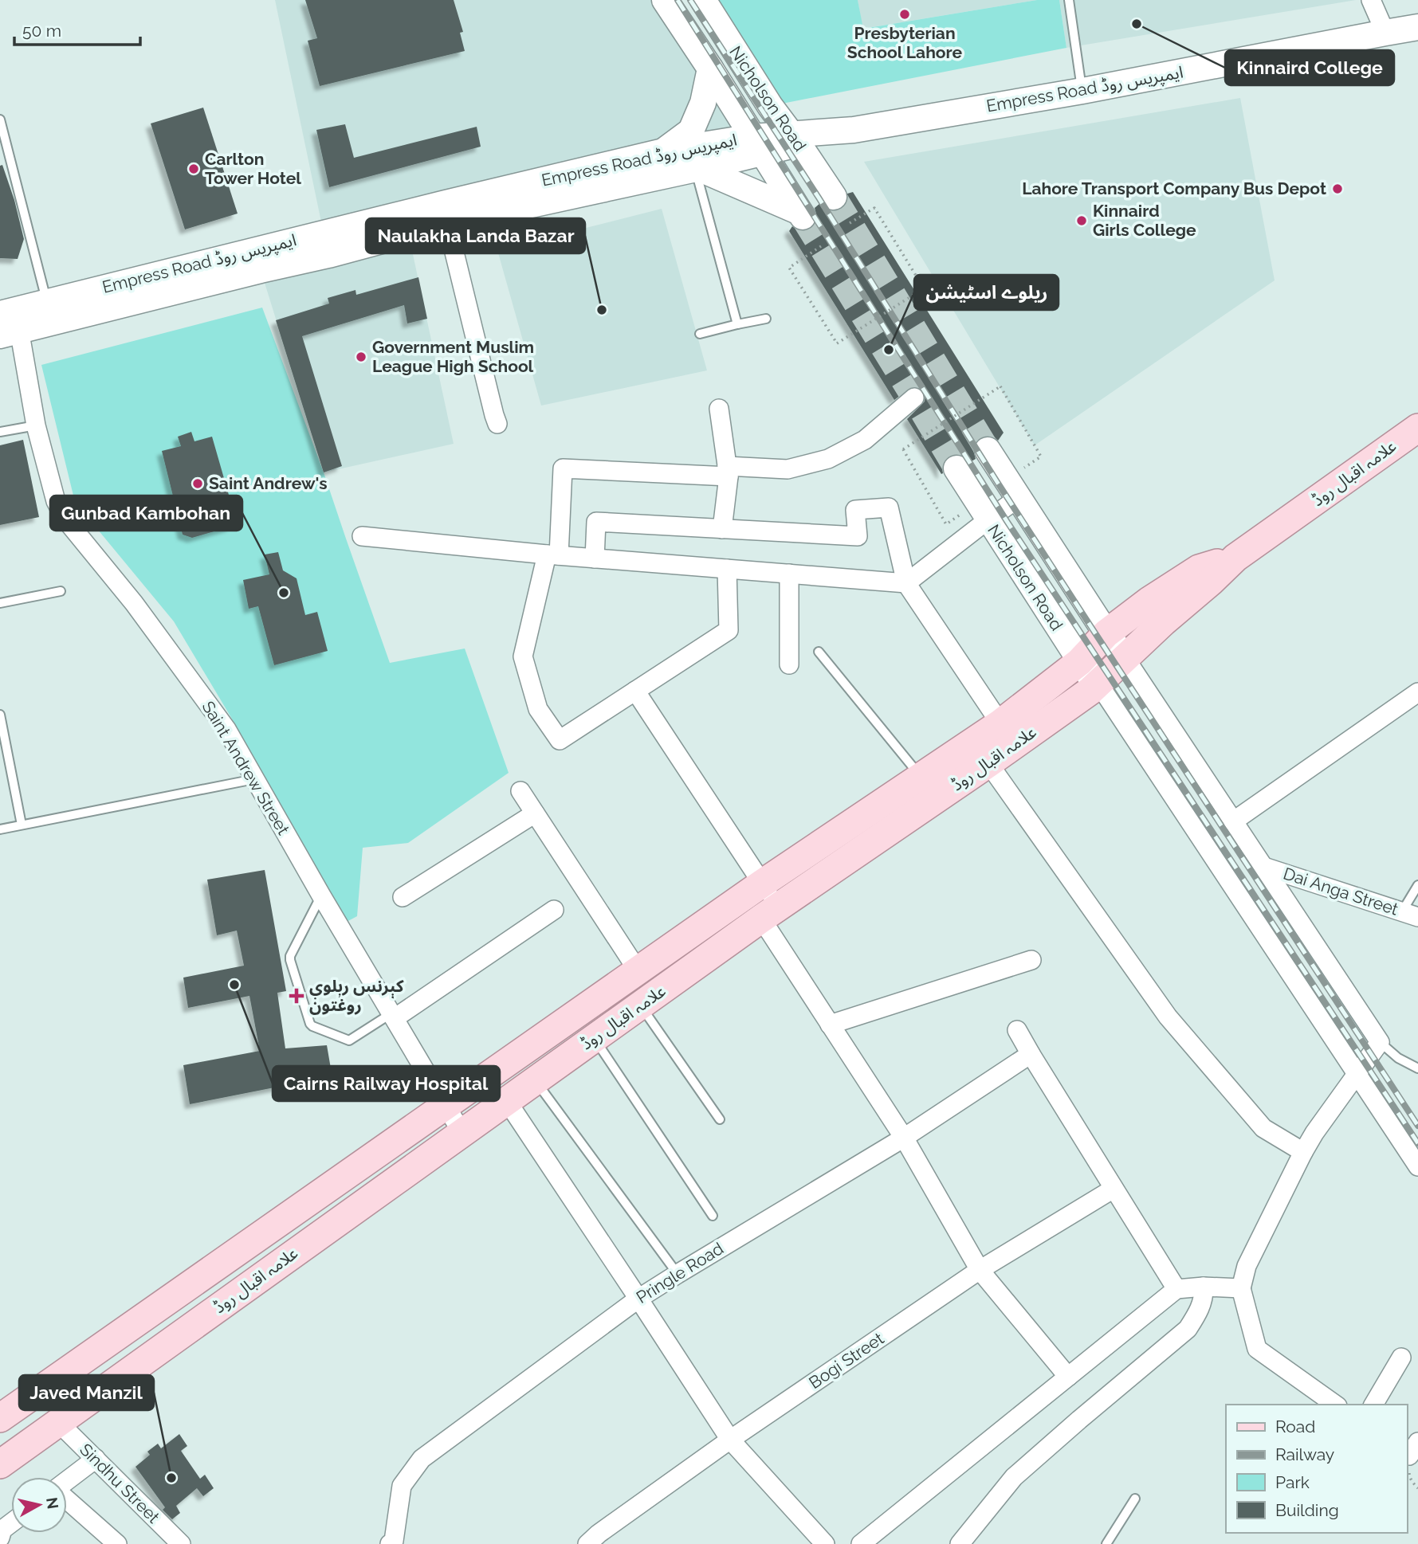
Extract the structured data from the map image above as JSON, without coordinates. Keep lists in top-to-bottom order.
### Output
{
  "streets": {
    "main road": ["Empress Road ایمپریس روڈ", "Nicholson Road", "علامہ اقبال روڈ"],
    "street": [
      "Saint Andrew Street",
      "Dai Anga Street",
      "Pringle Road",
      "Bogi Street",
      "Sindhu Street"
    ]
  },
  "crossings": [
    ["Empress Road ایمپریس روڈ", "Nicholson Road"],
    ["Empress Road ایمپریس روڈ", "Saint Andrew Street"],
    ["Nicholson Road", "علامہ اقبال روڈ"],
    ["علامہ اقبال روڈ", "Saint Andrew Street"],
    ["علامہ اقبال روڈ", "Sindhu Street"]
  ],
  "places": {
    "other": [
      "Presbyterian School Lahore",
      "Kinnaird College",
      "Carlton Tower Hotel",
      "Lahore Transport Company Bus Depot",
      "Kinnaird Girls College",
      "Naulakha Landa Bazar",
      "ریلوے اسٹیشن",
      "Government Muslim League High School",
      "Saint Andrew's",
      "Gunbad Kambohan",
      "Cairns Railway Hospital",
      "Javed Manzil"
    ],
    "health": ["کېرنس رېلوې روغتون"]
  },
  "legend": [
    "Road",
    "Railway",
    "Park",
    "Building"
  ],
  "scale_bar": "50 m",
  "north": "right"
}
